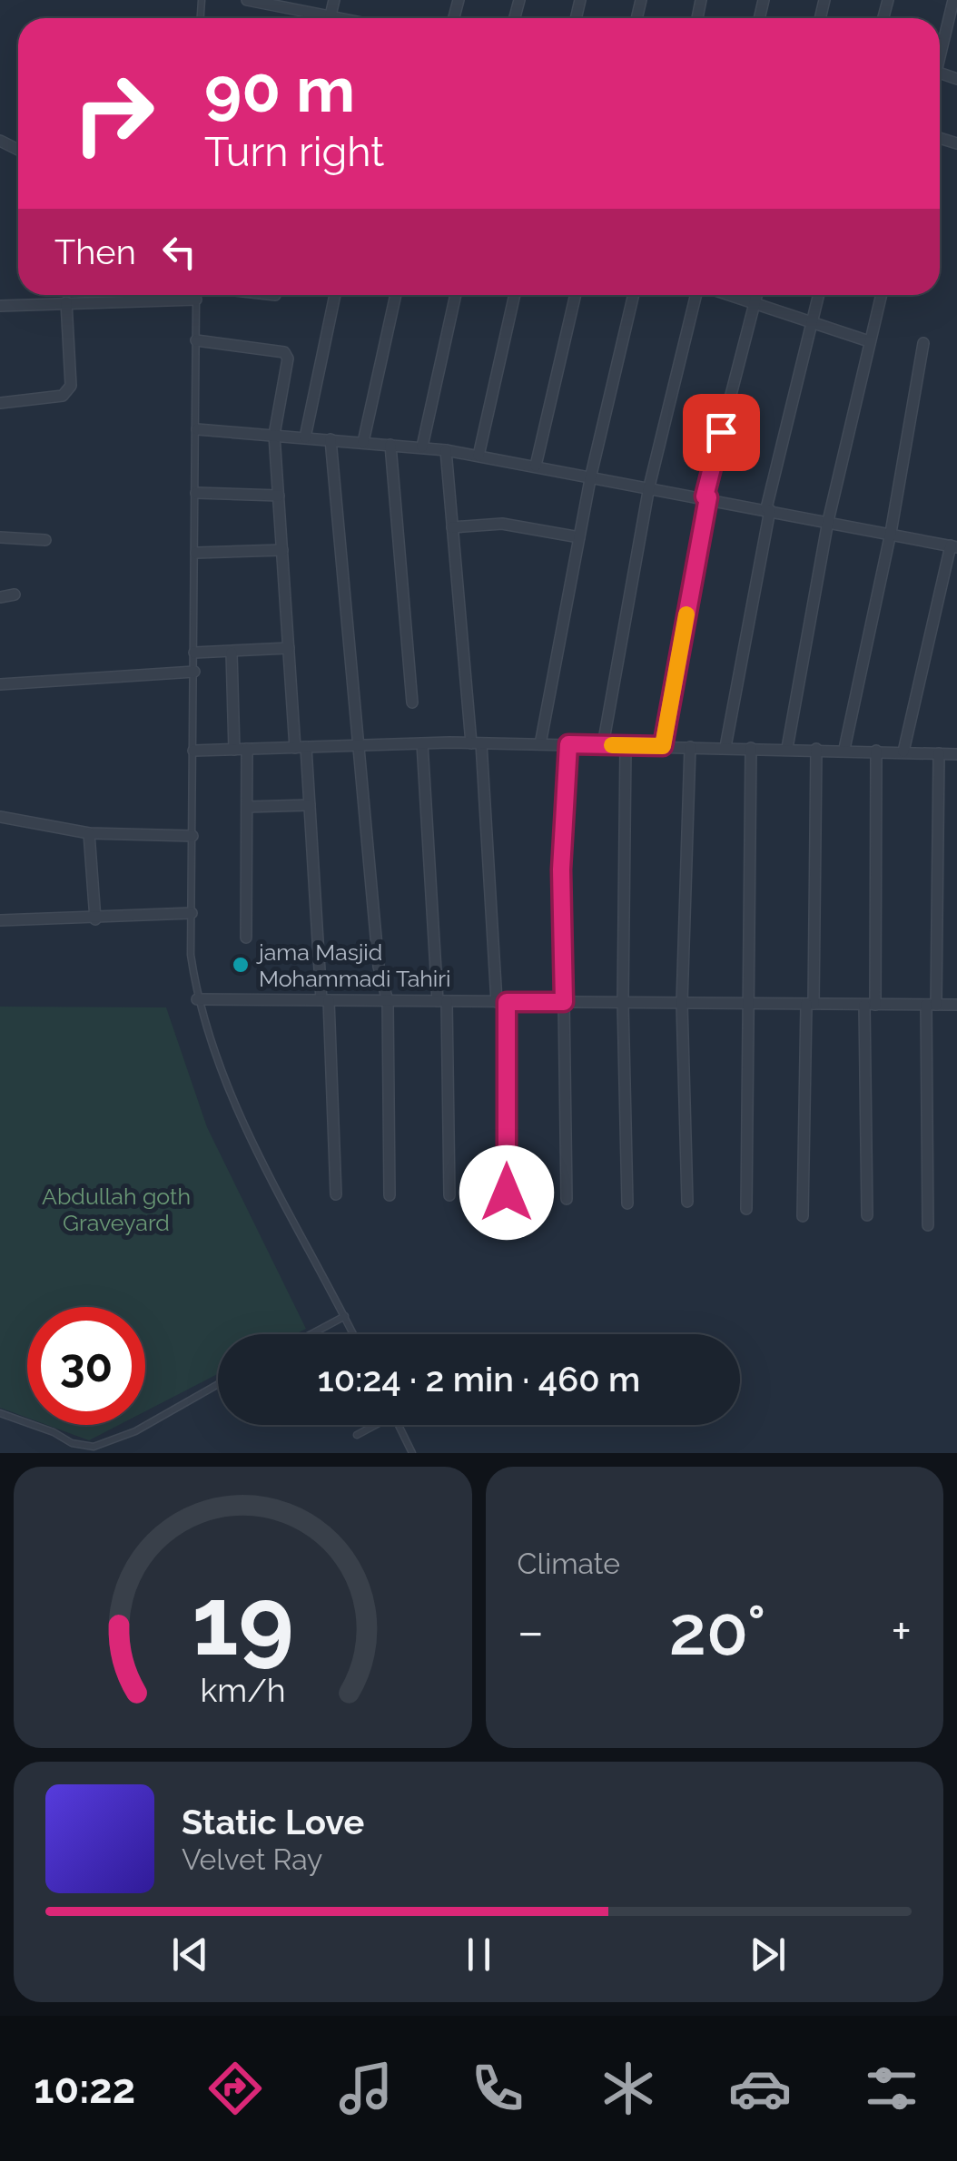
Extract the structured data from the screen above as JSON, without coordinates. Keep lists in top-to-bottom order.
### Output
{
  "parks": ["Abdullah goth Graveyard"],
  "places": ["jama Masjid Mohammadi Tahiri"],
  "page": {
    "turn": ["90 m", "Turn right"],
    "then": "Then",
    "limit": "30",
    "trip": "10:24 · 2 min · 460 m",
    "tile": "Climate",
    "heat": ["−", "20°", "+"],
    "song": ["Static Love", "Velvet Ray"],
    "tabs": "10:22",
    "gauge": ["19", "km/h"]
  }
}
